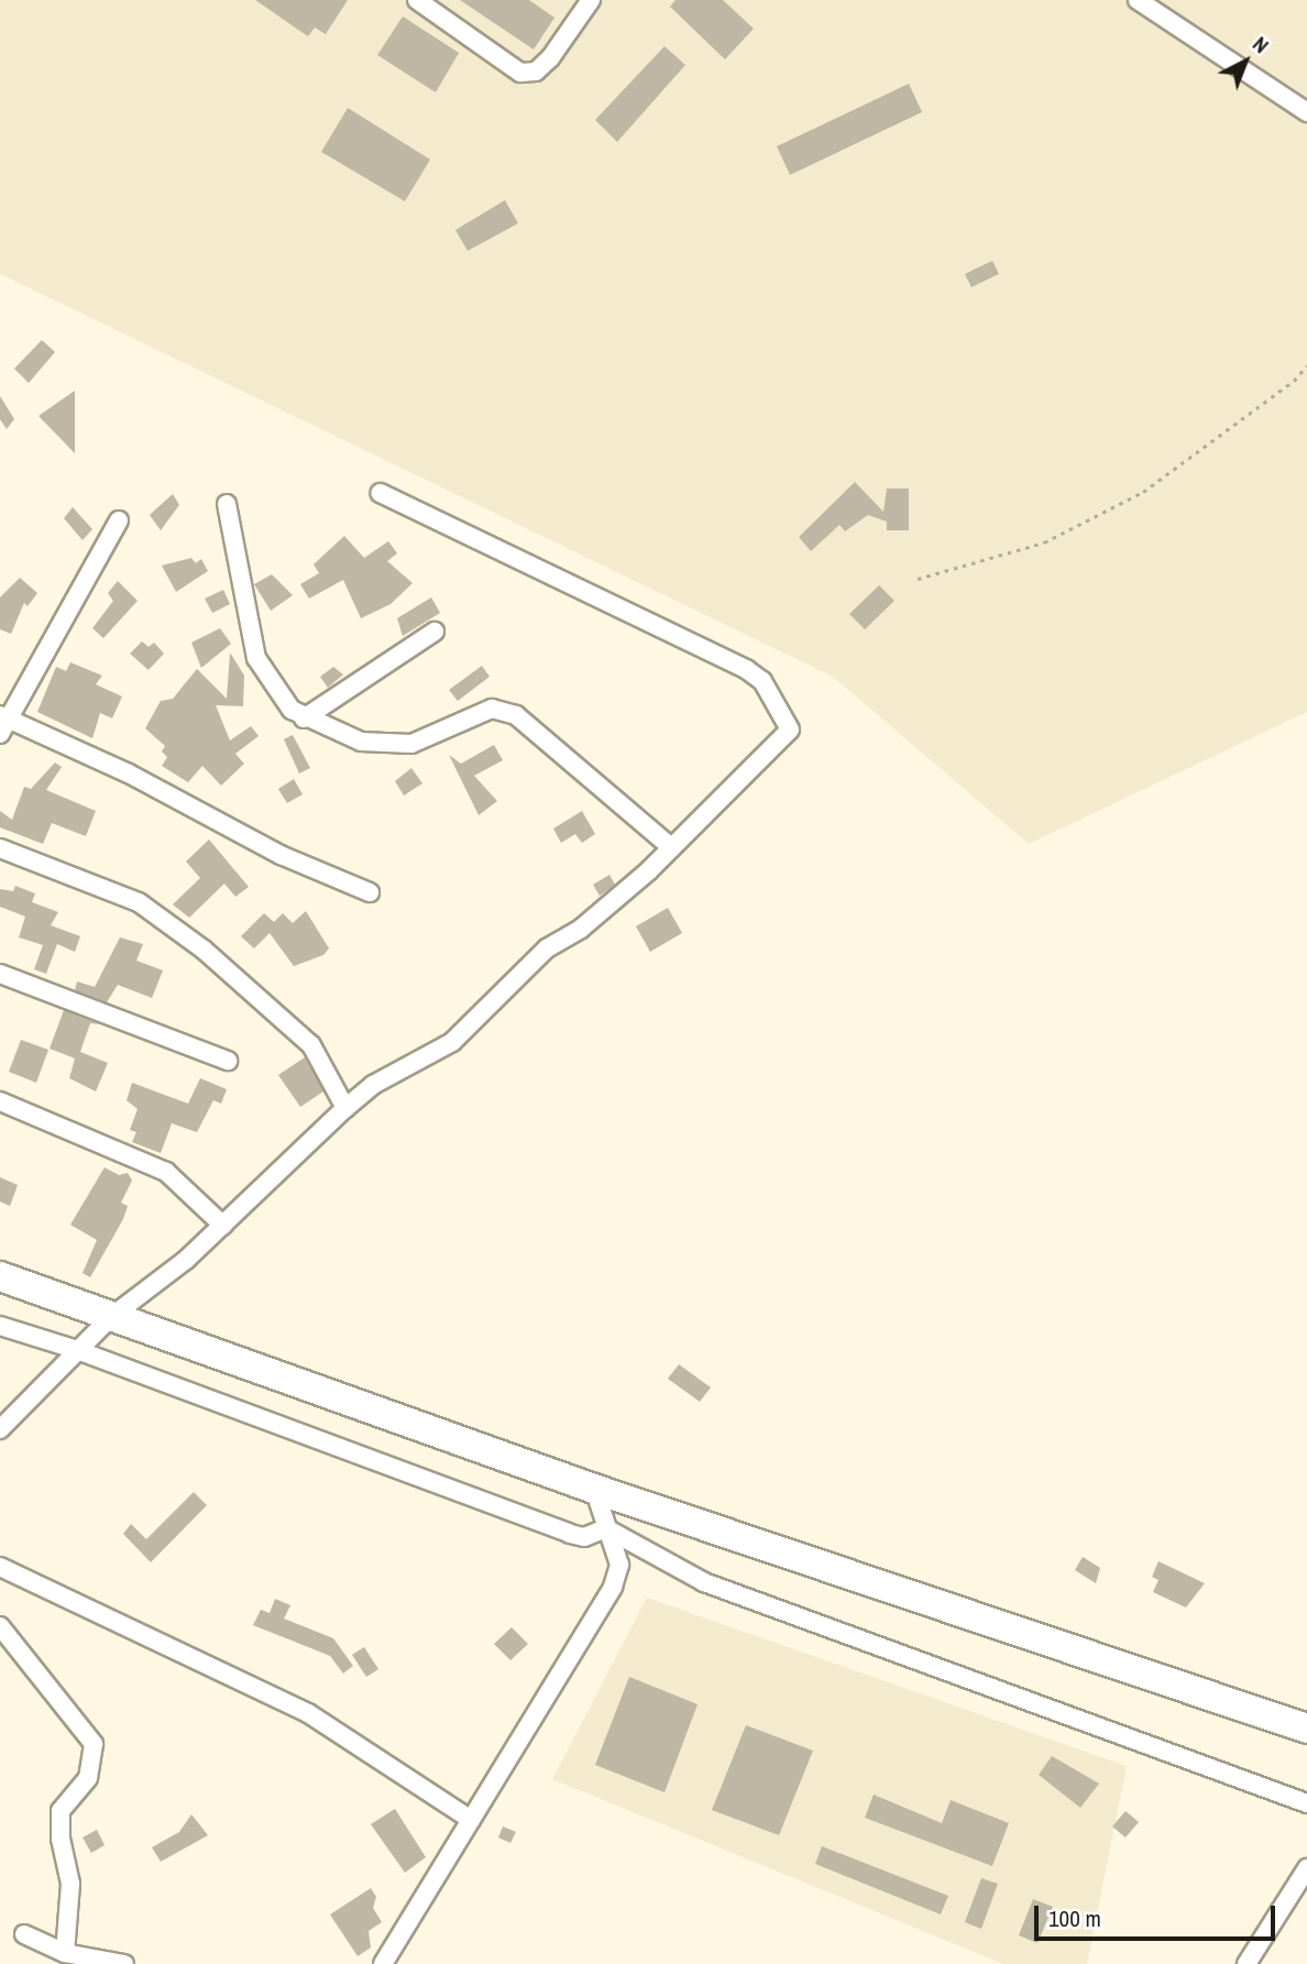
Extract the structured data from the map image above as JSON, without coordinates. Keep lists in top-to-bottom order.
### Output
{
  "scale_bar": "100 m",
  "north": "top right"
}
